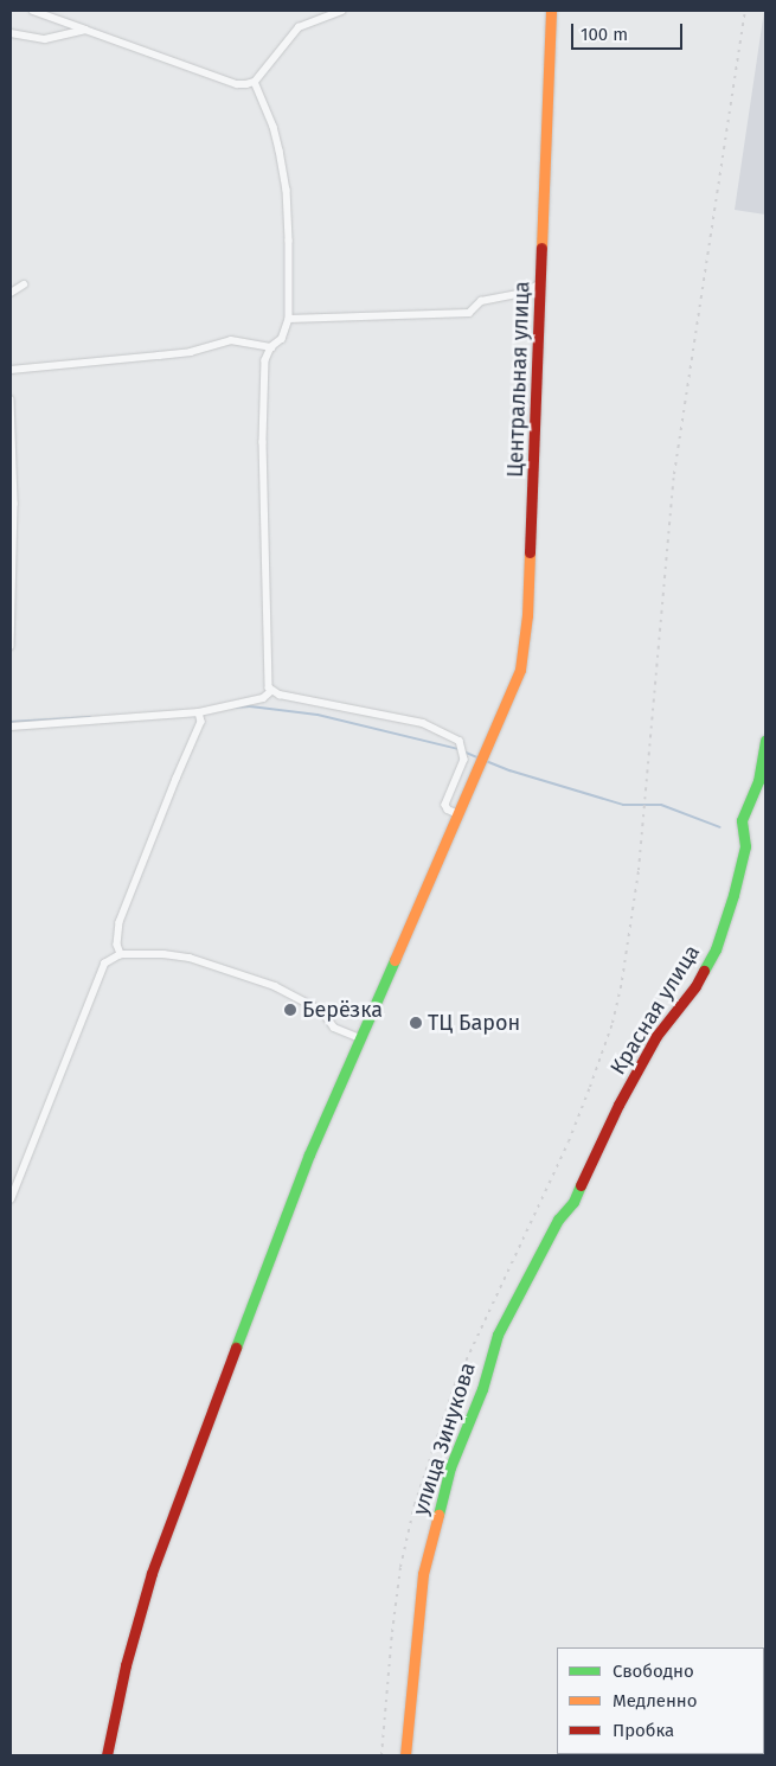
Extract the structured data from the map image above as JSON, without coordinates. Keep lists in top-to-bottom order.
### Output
{
  "streets": {
    "main road": ["Центральная улица", "Красная улица", "улица Зинукова"]
  },
  "crossings": [
    ["Красная улица", "улица Зинукова"]
  ],
  "places": ["Берёзка", "ТЦ Барон"],
  "legend": ["Свободно", "Медленно", "Пробка"],
  "scale_bar": "100 m"
}
